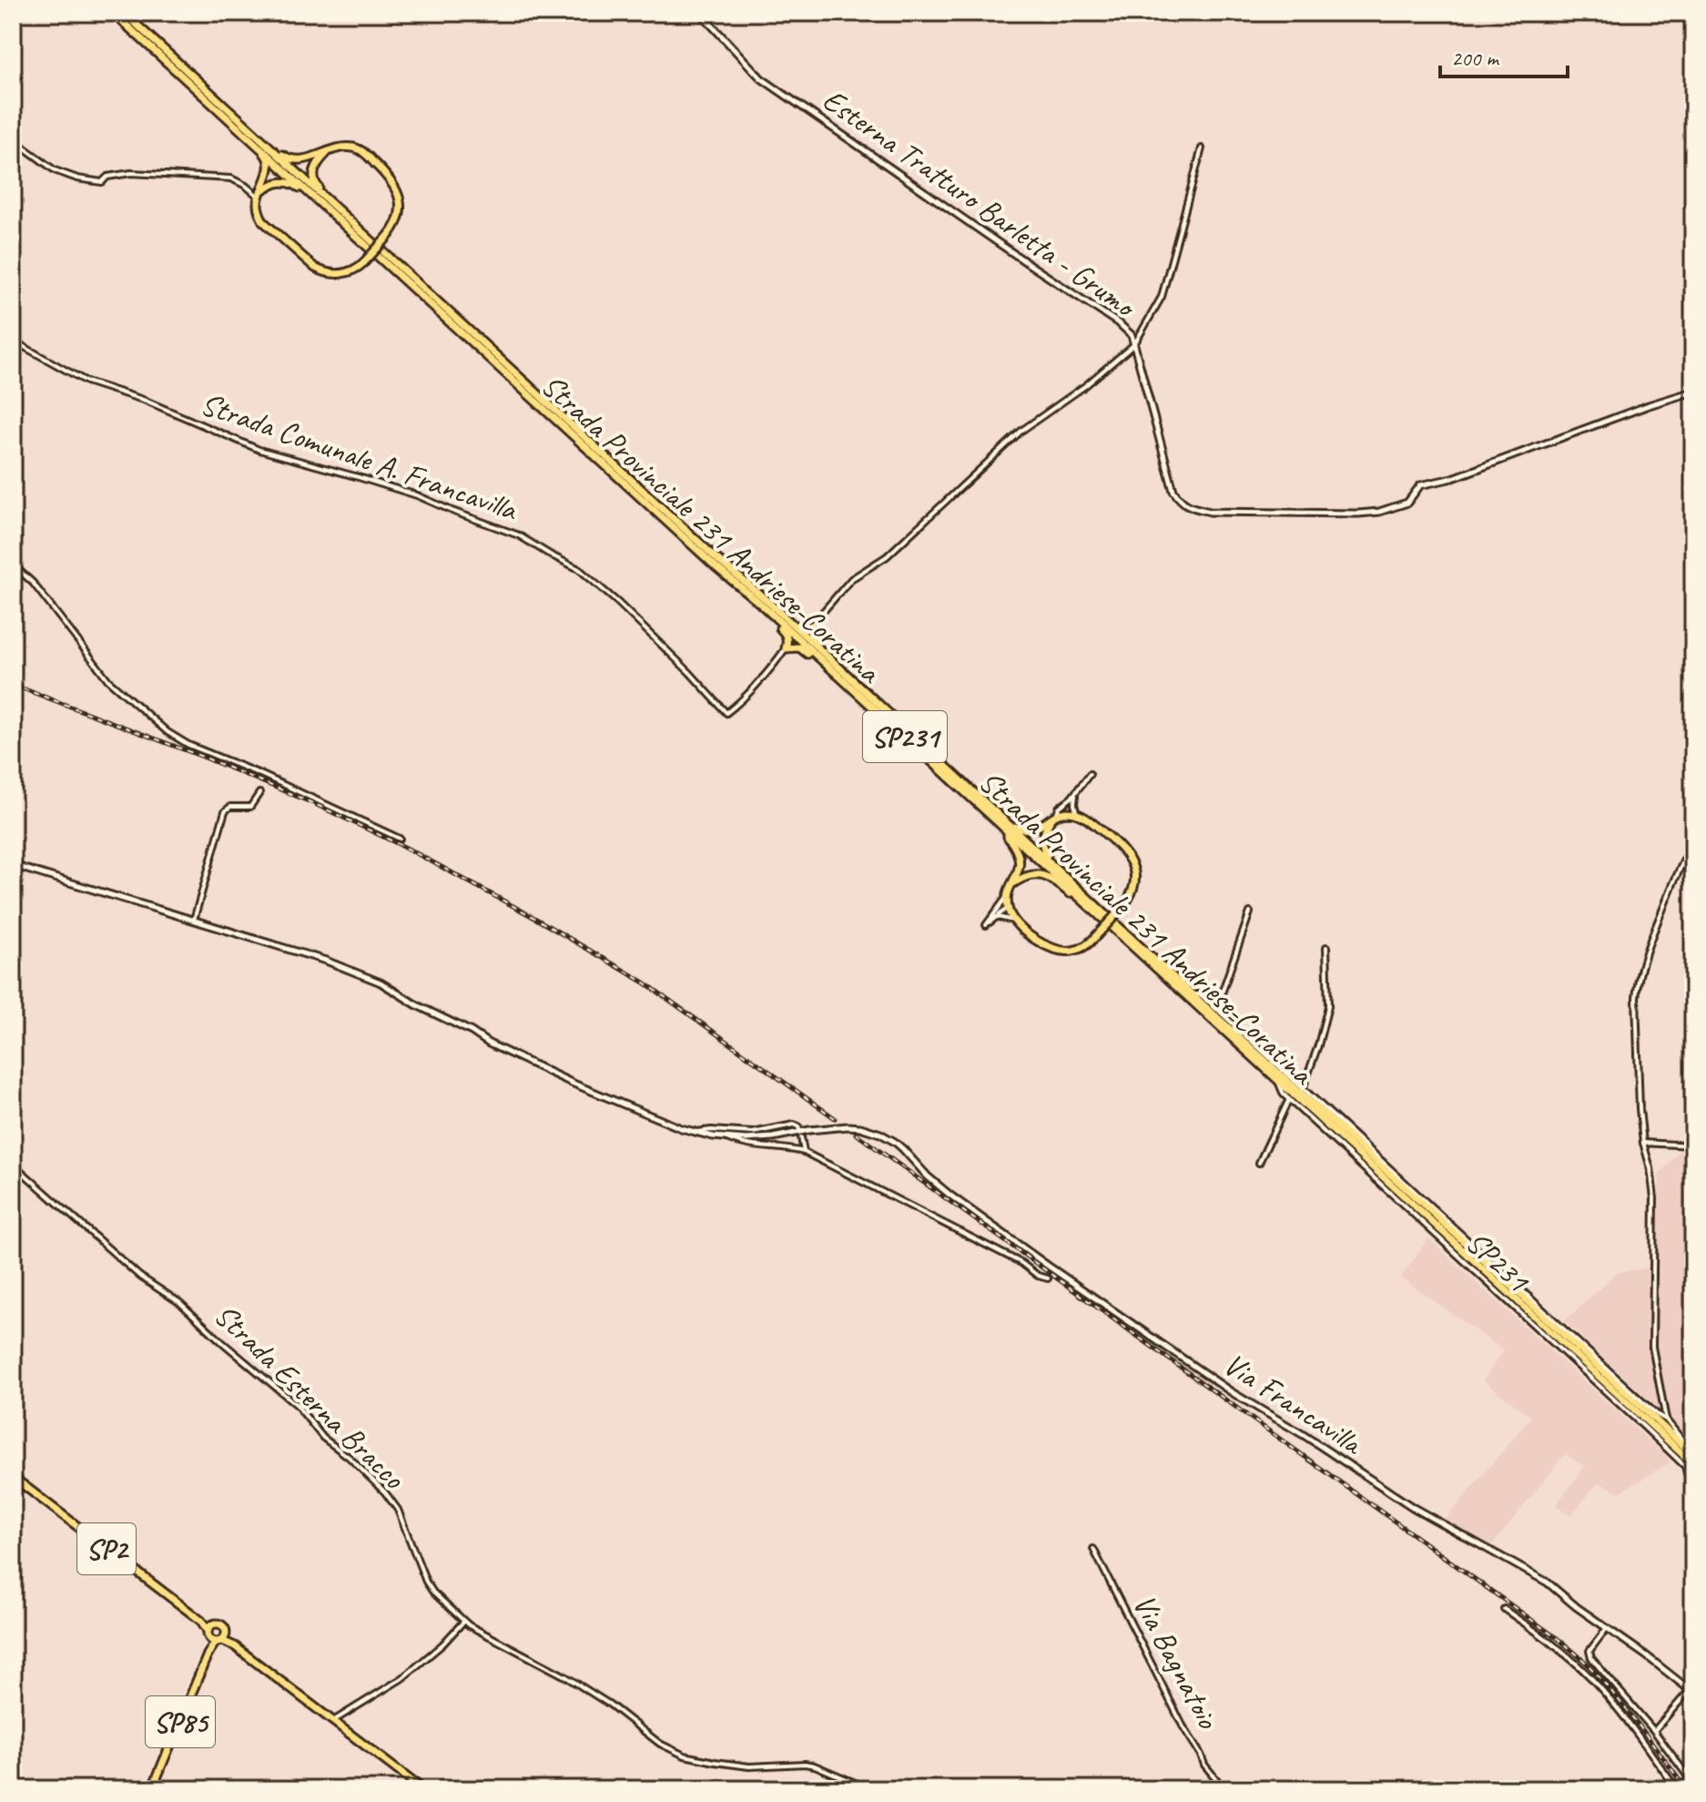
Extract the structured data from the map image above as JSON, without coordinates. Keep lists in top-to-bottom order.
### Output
{
  "streets": {
    "main road": [
      "Strada Provinciale 231 Andriese-Coratina",
      "SP231",
      "SP2",
      "SP85"
    ],
    "street": [
      "Esterna Tratturo Barletta - Grumo",
      "Strada Comunale A. Francavilla",
      "Strada Esterna Bracco",
      "Via Francavilla",
      "Via Bagnatoio"
    ]
  },
  "crossings": [
    ["Strada Provinciale 231 Andriese-Coratina", "SP231"],
    ["SP2", "SP85"]
  ],
  "scale_bar": "200 m"
}
